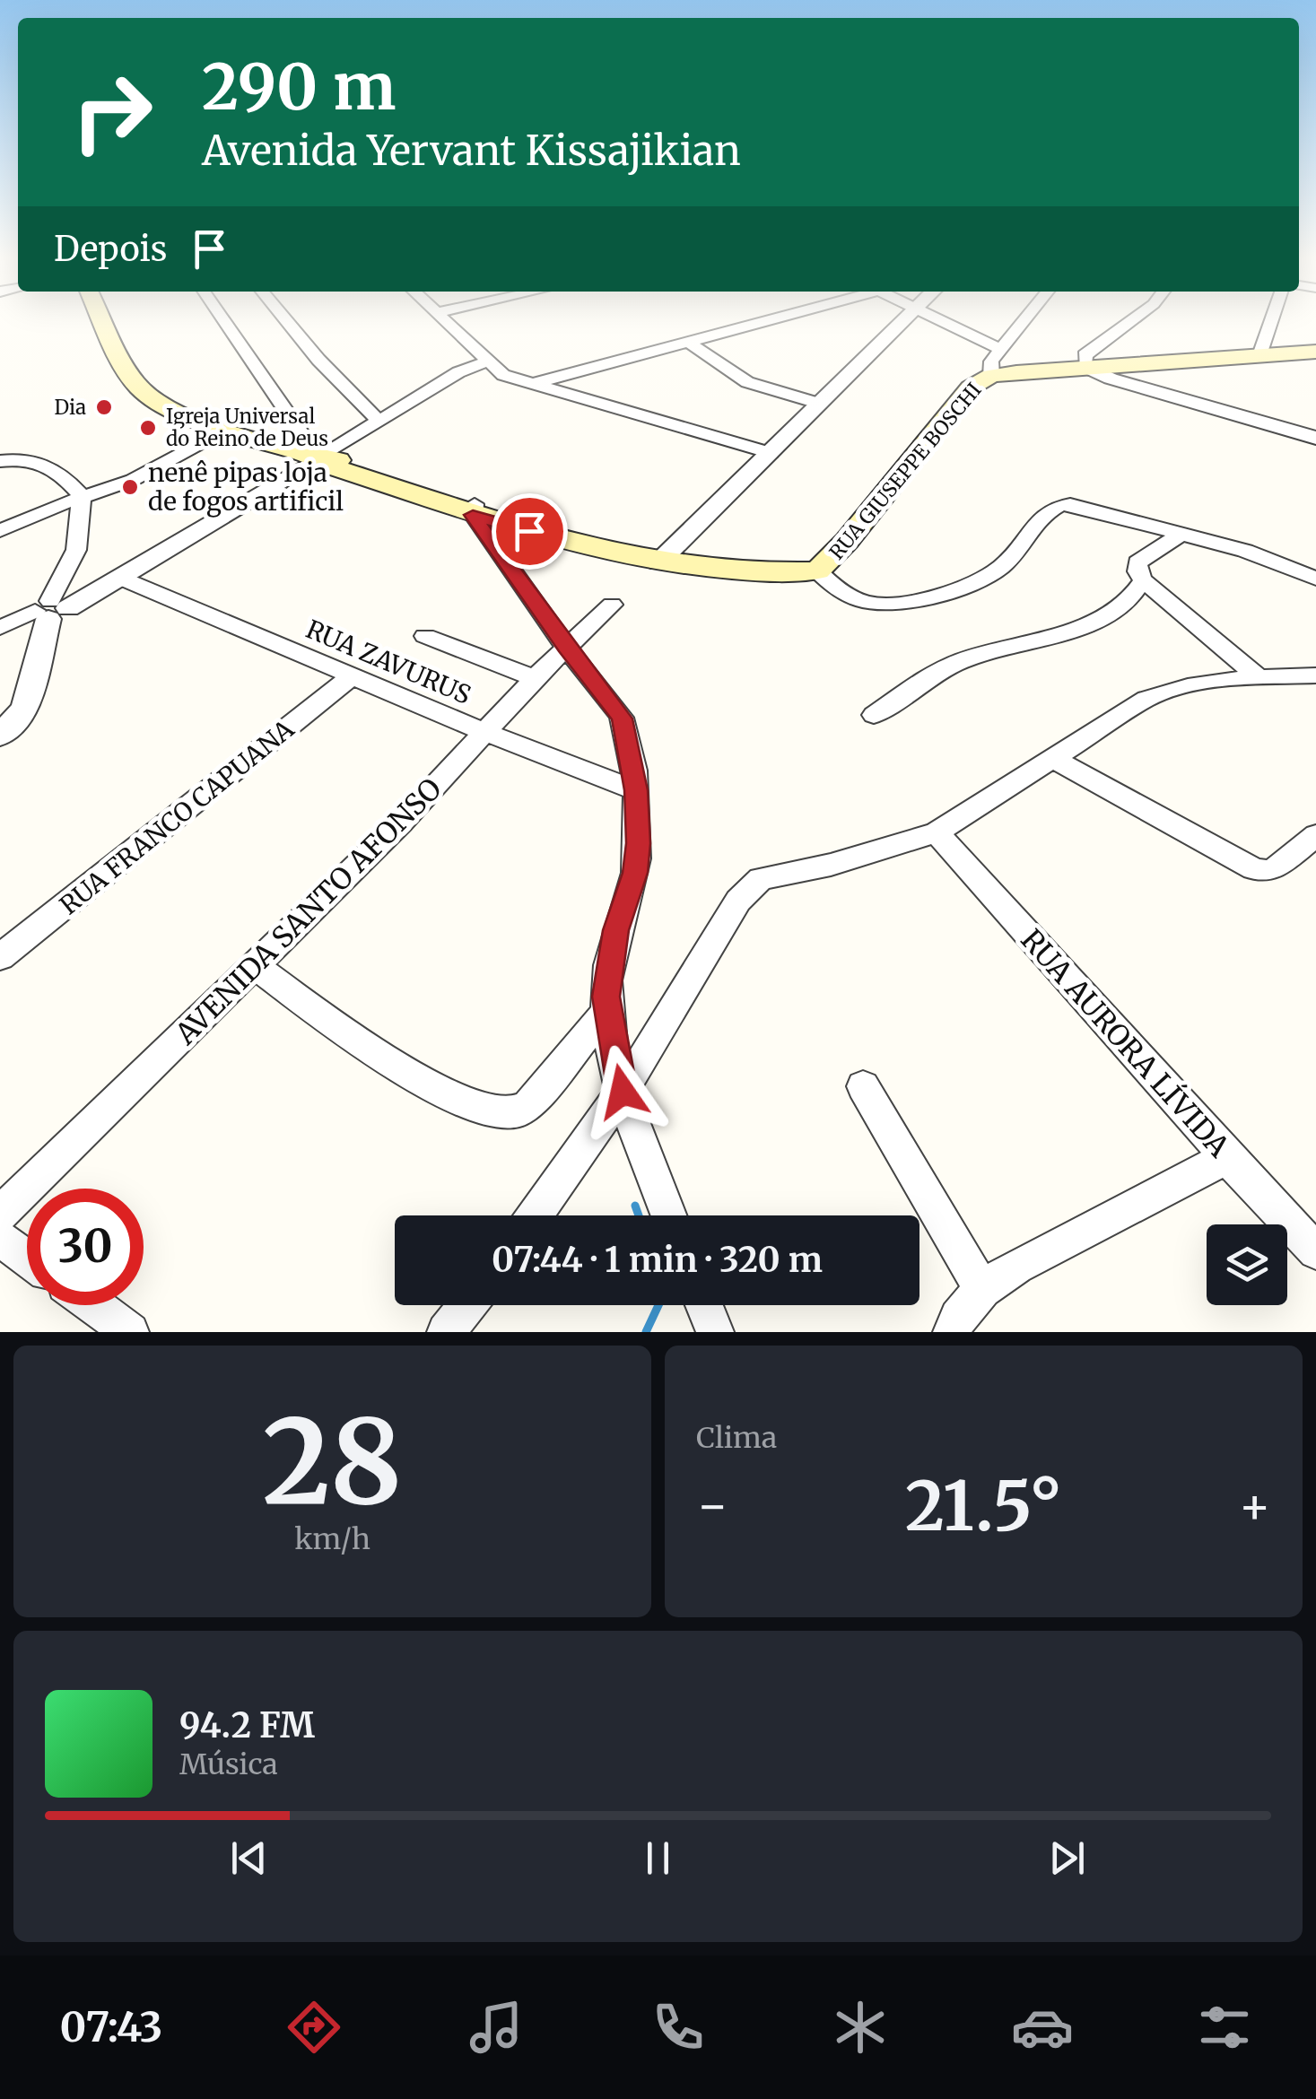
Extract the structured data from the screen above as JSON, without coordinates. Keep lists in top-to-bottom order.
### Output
{
  "streets": {
    "main road": ["RUA GIUSEPPE BOSCHI"],
    "street": [
      "RUA ZAVURUS",
      "RUA FRANCO CAPUANA",
      "AVENIDA SANTO AFONSO",
      "RUA AURORA LÍVIDA"
    ]
  },
  "crossings": [
    ["RUA ZAVURUS", "RUA FRANCO CAPUANA"],
    ["RUA ZAVURUS", "AVENIDA SANTO AFONSO"]
  ],
  "places": ["Dia", "Igreja Universal do Reino de Deus", "nenê pipas loja de fogos artificil"],
  "page": {
    "turn": ["290 m", "Avenida Yervant Kissajikian"],
    "then": "Depois",
    "limit": "30",
    "trip": "07:44 · 1 min · 320 m",
    "tile": [
      ["28", "km/h"],
      "Clima"
    ],
    "heat": ["−", "21.5°", "+"],
    "song": ["94.2 FM", "Música"],
    "tabs": "07:43"
  }
}
